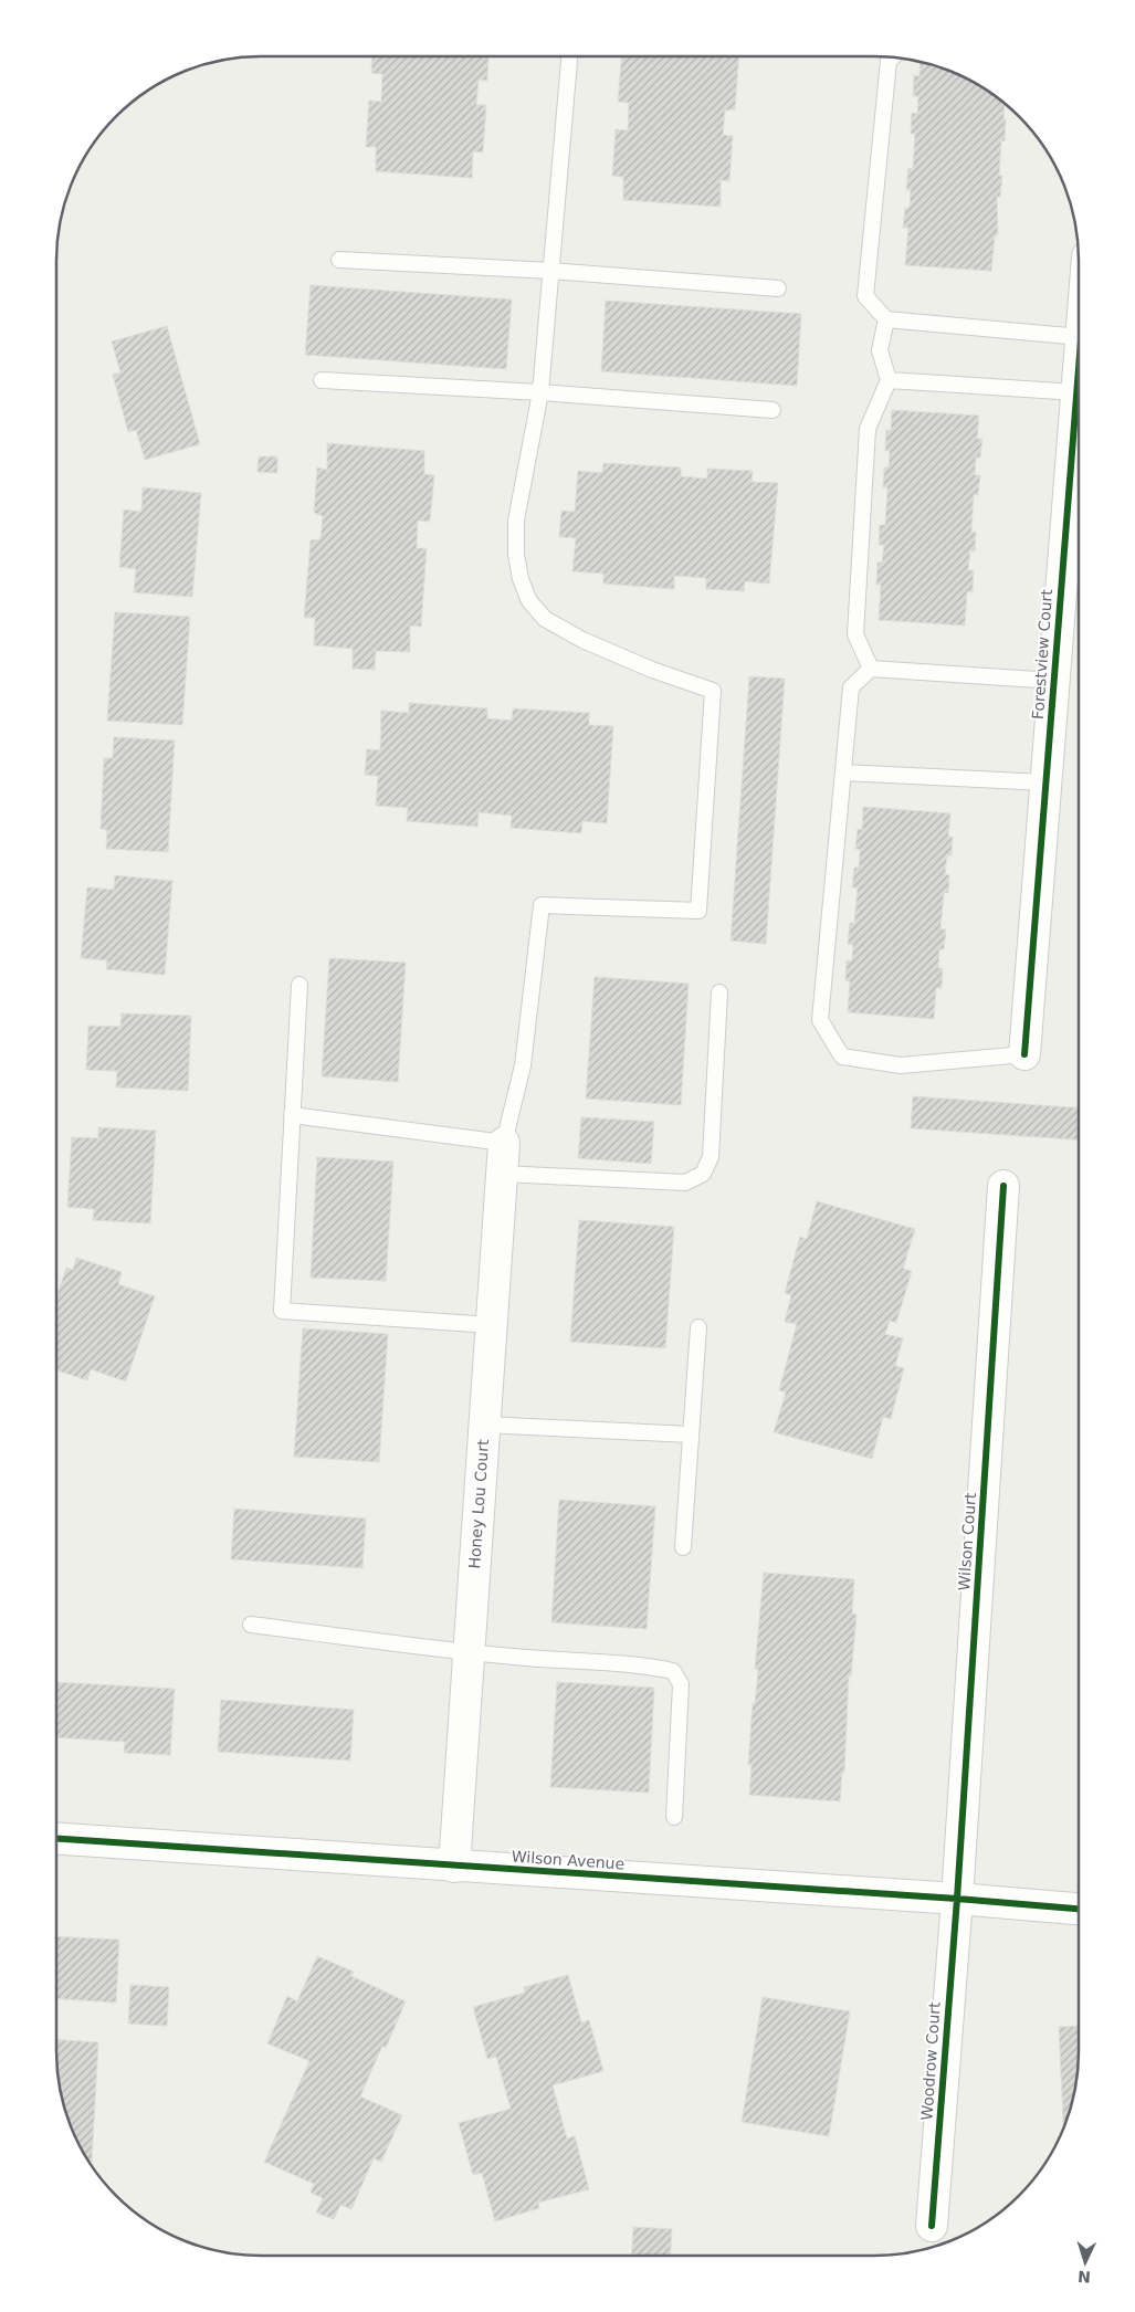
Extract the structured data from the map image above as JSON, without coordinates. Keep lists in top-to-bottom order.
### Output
{
  "streets": {
    "street": [
      "Forestview Court",
      "Honey Lou Court",
      "Wilson Court",
      "Wilson Avenue",
      "Woodrow Court"
    ]
  },
  "crossings": [
    ["Honey Lou Court", "Wilson Avenue"],
    ["Wilson Court", "Wilson Avenue"],
    ["Wilson Court", "Woodrow Court"],
    ["Wilson Avenue", "Woodrow Court"]
  ],
  "north": "bottom"
}
